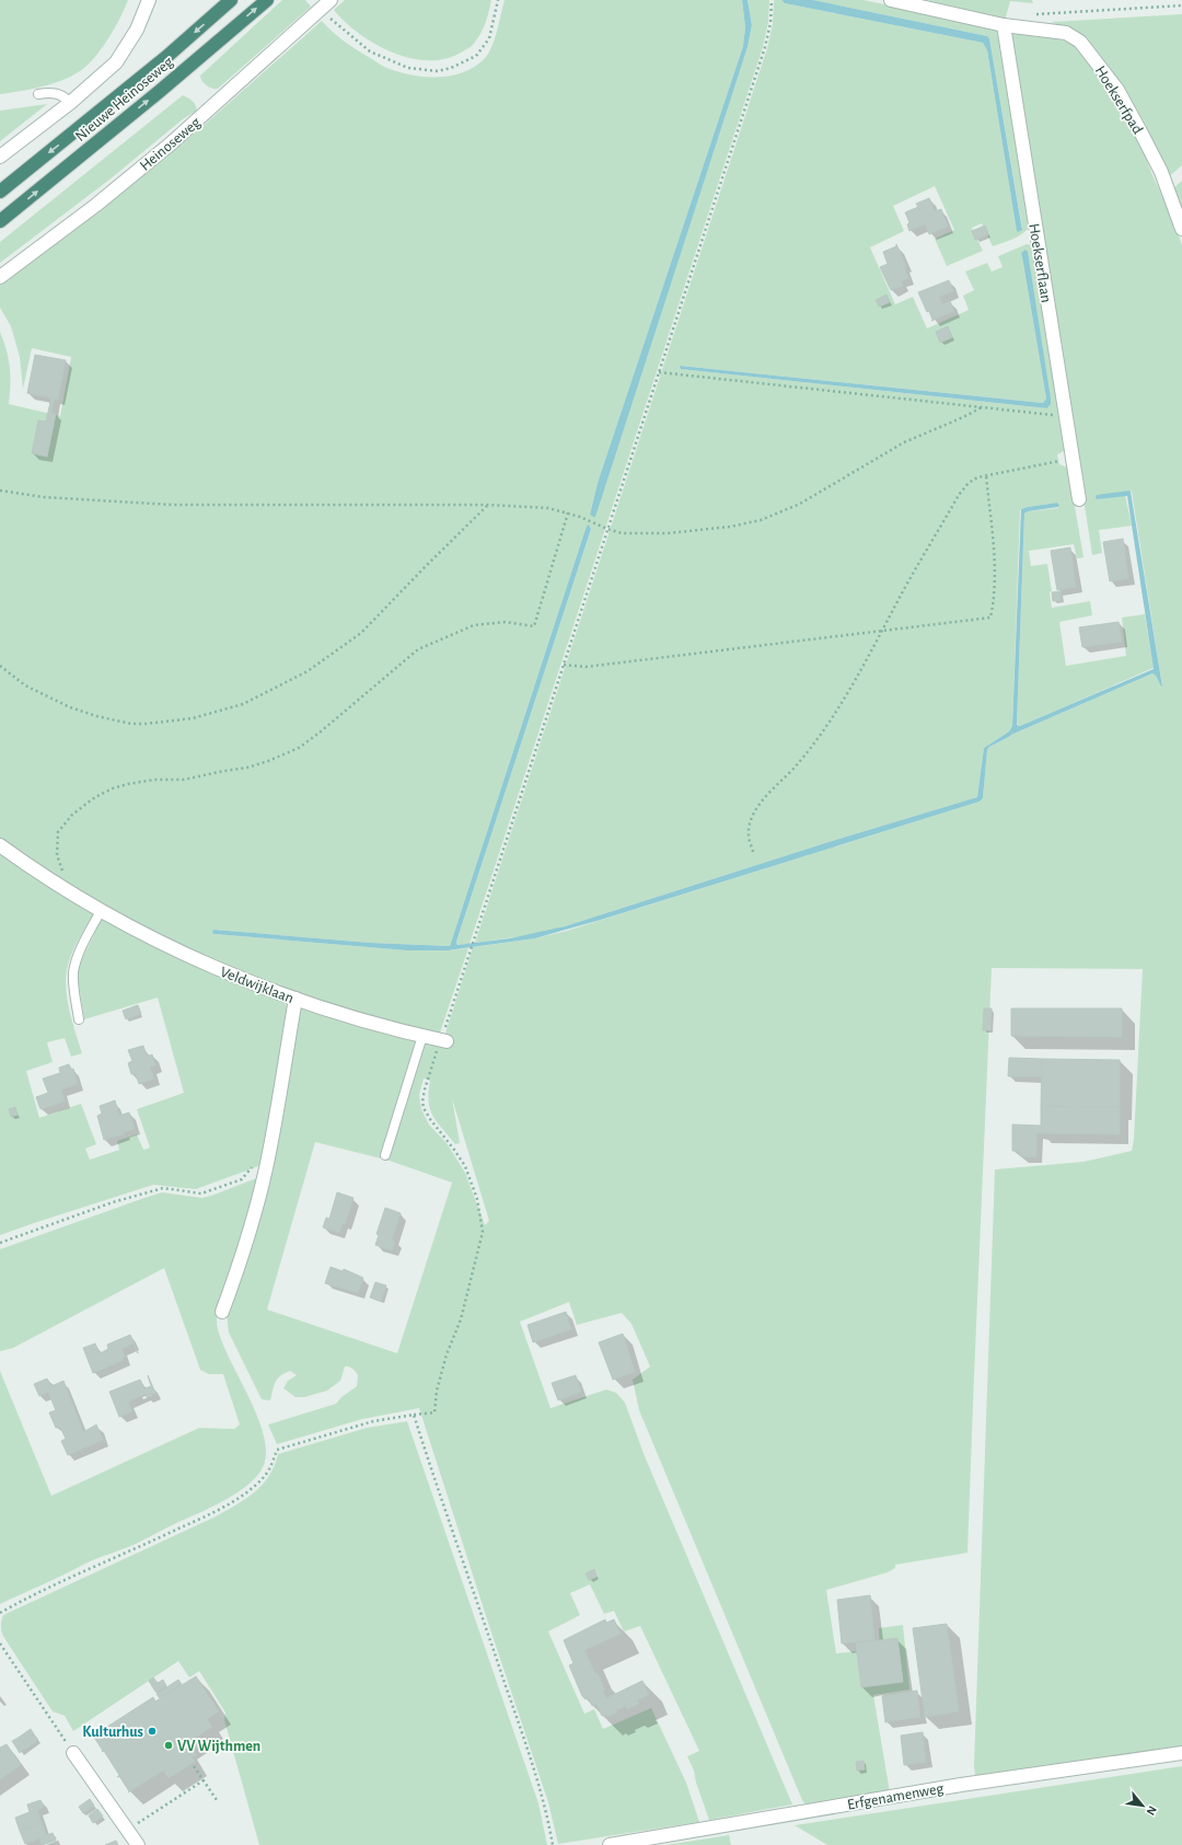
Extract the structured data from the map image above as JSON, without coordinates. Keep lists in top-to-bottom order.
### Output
{
  "streets": {
    "highway": ["Nieuwe Heinoseweg"],
    "street": [
      "Hoekserfpad",
      "Heinoseweg",
      "Hoekserflaan",
      "Veldwijklaan",
      "Erfgenamenweg"
    ]
  },
  "crossings": [
    ["Hoekserfpad", "Hoekserflaan"]
  ],
  "places": ["Kulturhus", "VV Wijthmen"],
  "north": "bottom right"
}
